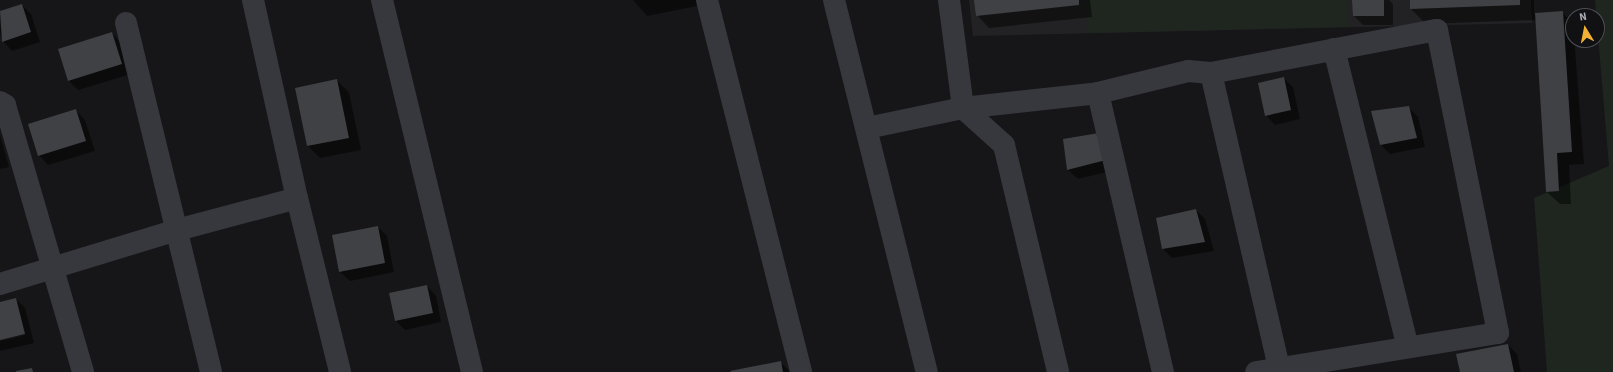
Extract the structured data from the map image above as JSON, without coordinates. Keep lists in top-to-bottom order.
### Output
{
  "north": "top"
}
